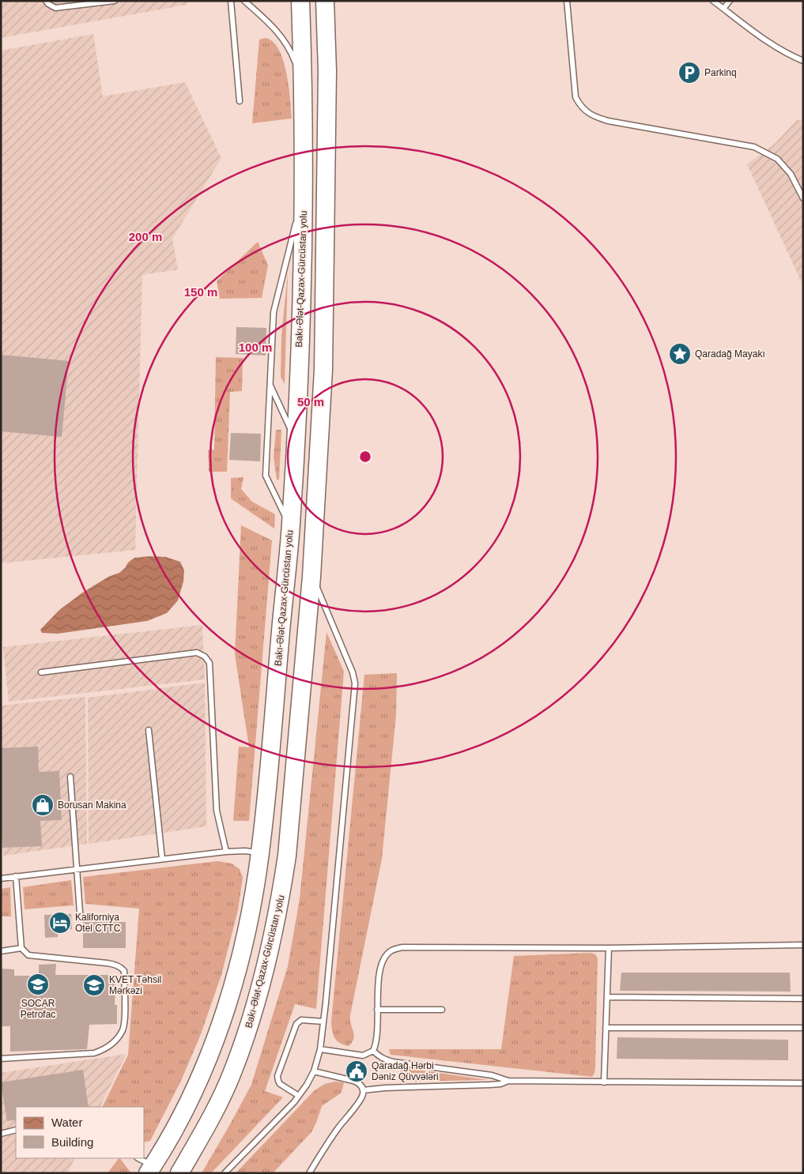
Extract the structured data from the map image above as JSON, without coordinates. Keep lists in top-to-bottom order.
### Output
{
  "streets": {
    "highway": ["Bakı-Ələt-Qazax-Gürcüstan yolu"]
  },
  "places": {
    "parking": ["Parkinq"],
    "place": ["Qaradağ Mayakı"],
    "shop": ["Borusan Makina"],
    "hotel": ["Kaliforniya Otel CTTC"],
    "school or university": ["SOCAR Petrofac", "KVET Təhsil Mərkəzi"],
    "public building": ["Qaradağ Hərbi Dəniz Qüvvələri"]
  },
  "legend": ["Water", "Building"],
  "rings": [
    "200 m",
    "150 m",
    "100 m",
    "50 m"
  ]
}
